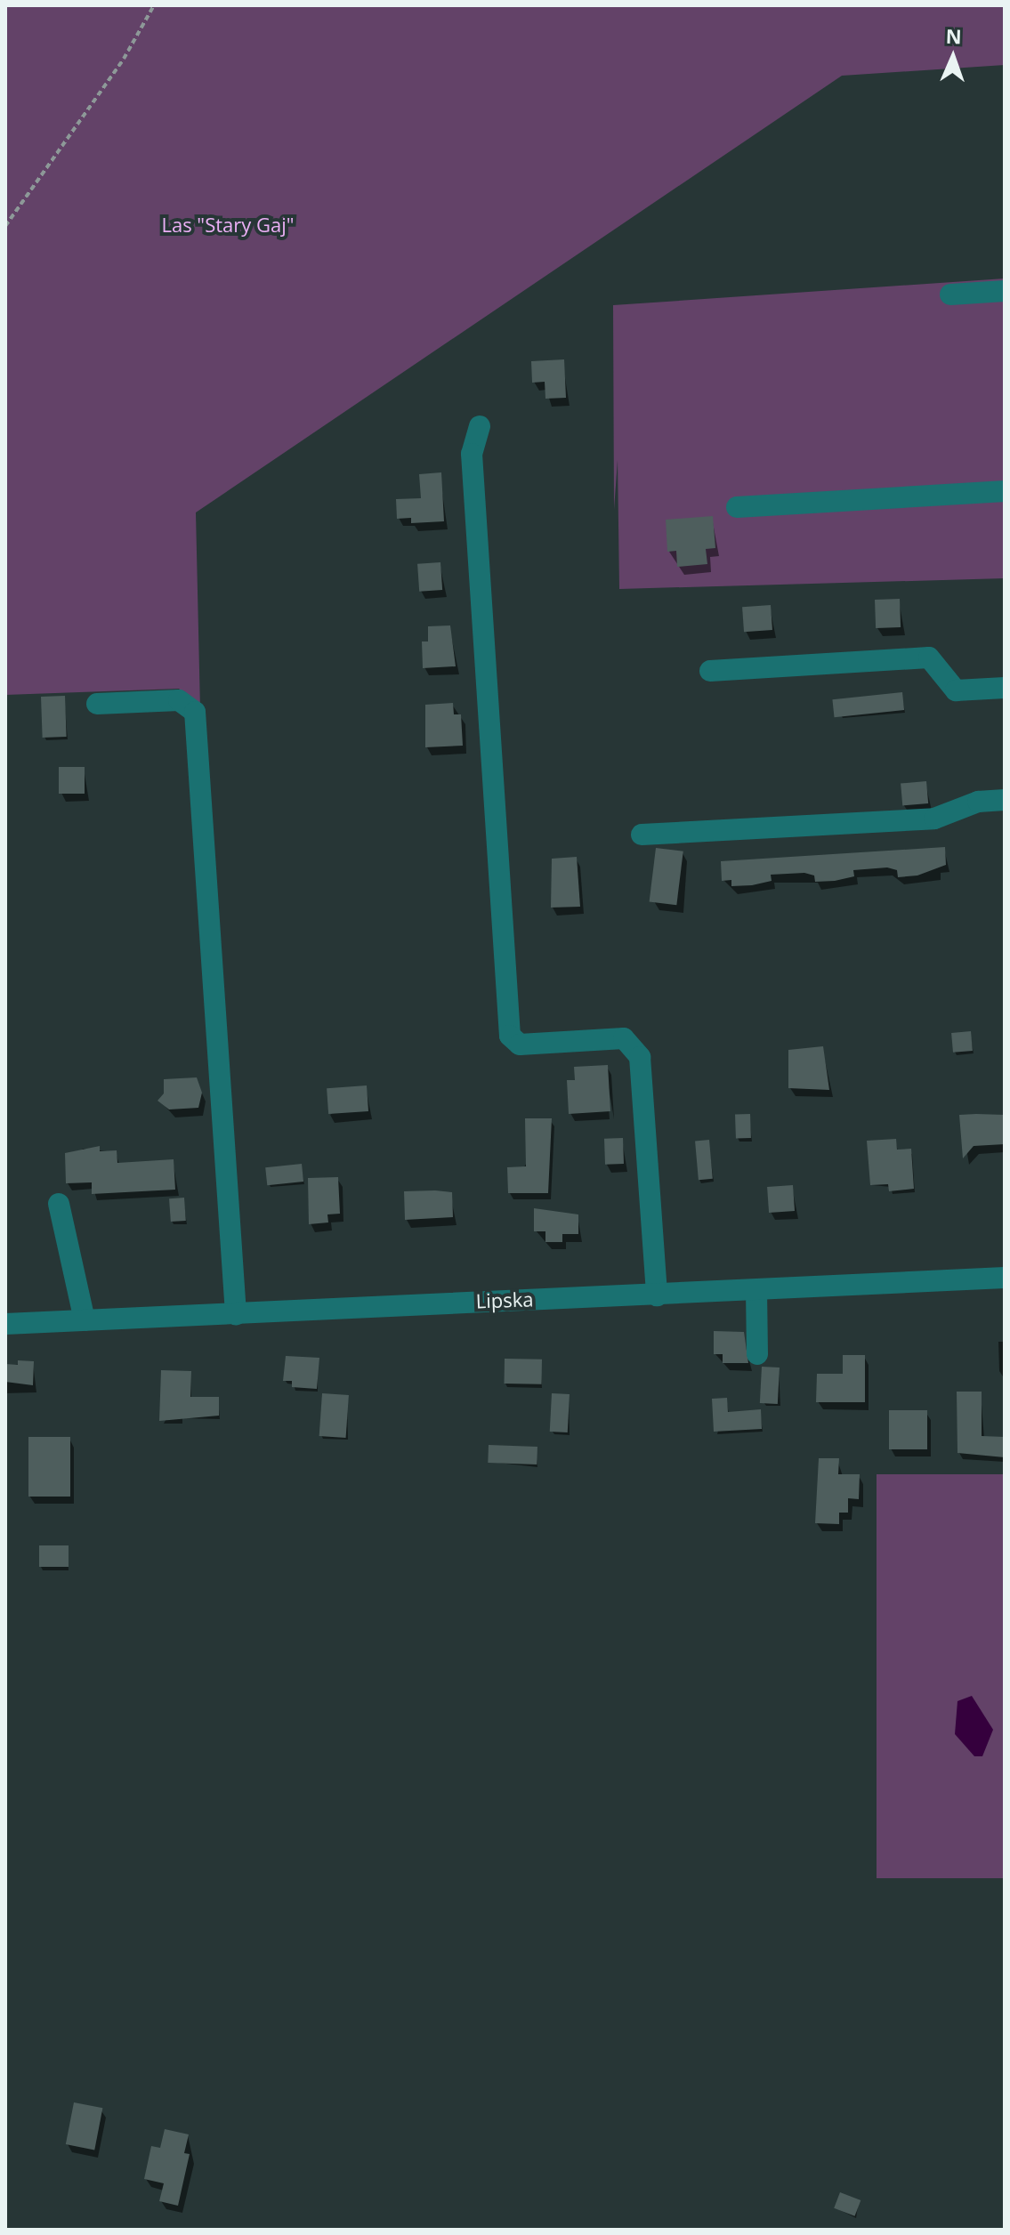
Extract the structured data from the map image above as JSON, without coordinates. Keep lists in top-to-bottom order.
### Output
{
  "streets": {
    "street": ["Lipska"]
  },
  "parks": ["Las \"Stary Gaj\""],
  "north": "top"
}
